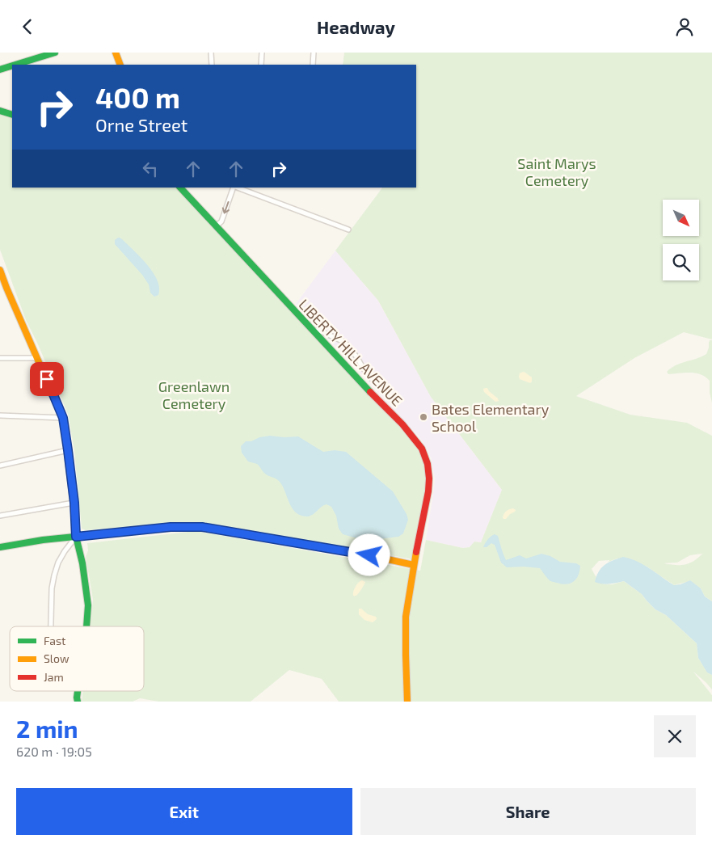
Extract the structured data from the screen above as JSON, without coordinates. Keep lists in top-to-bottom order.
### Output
{
  "streets": {
    "main road": ["LIBERTY HILL AVENUE"]
  },
  "parks": ["Saint Marys Cemetery", "Greenlawn Cemetery"],
  "places": ["Bates Elementary School"],
  "legend": ["Fast", "Slow", "Jam"],
  "north": "bottom right",
  "page": {
    "header": "Headway",
    "turn": ["400 m", "Orne Street"],
    "heading": ["2 min", "620 m · 19:05"],
    "buttons": ["Exit", "Share"]
  }
}
